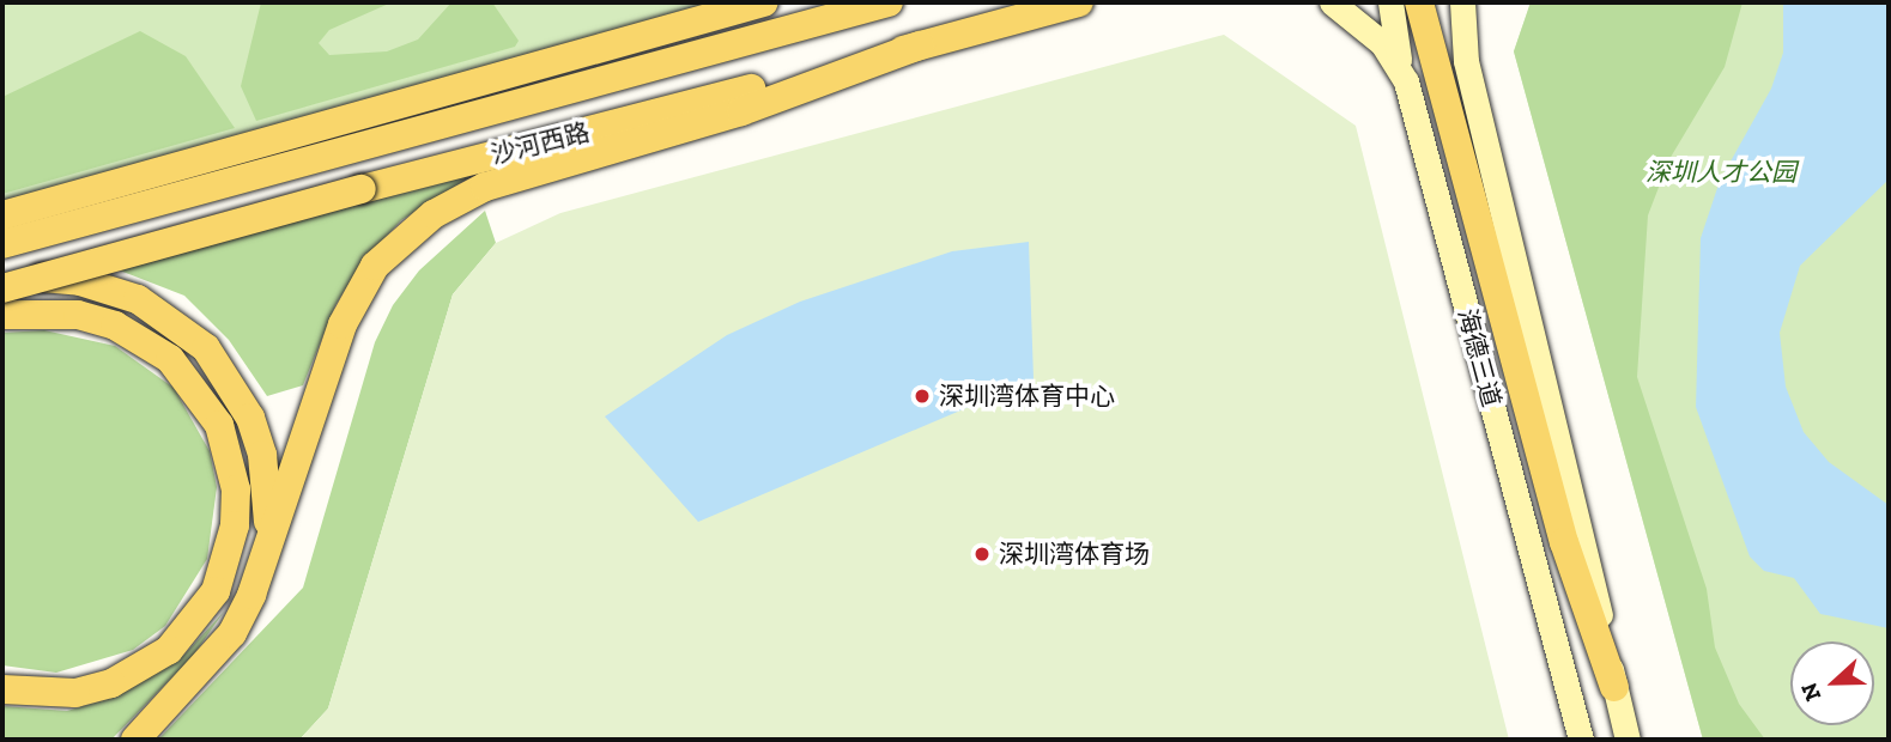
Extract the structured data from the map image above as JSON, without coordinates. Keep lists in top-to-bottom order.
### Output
{
  "streets": {
    "main road": ["沙河西路", "海德三道"]
  },
  "parks": ["深圳人才公园"],
  "places": ["深圳湾体育中心", "深圳湾体育场"],
  "north": "left"
}
